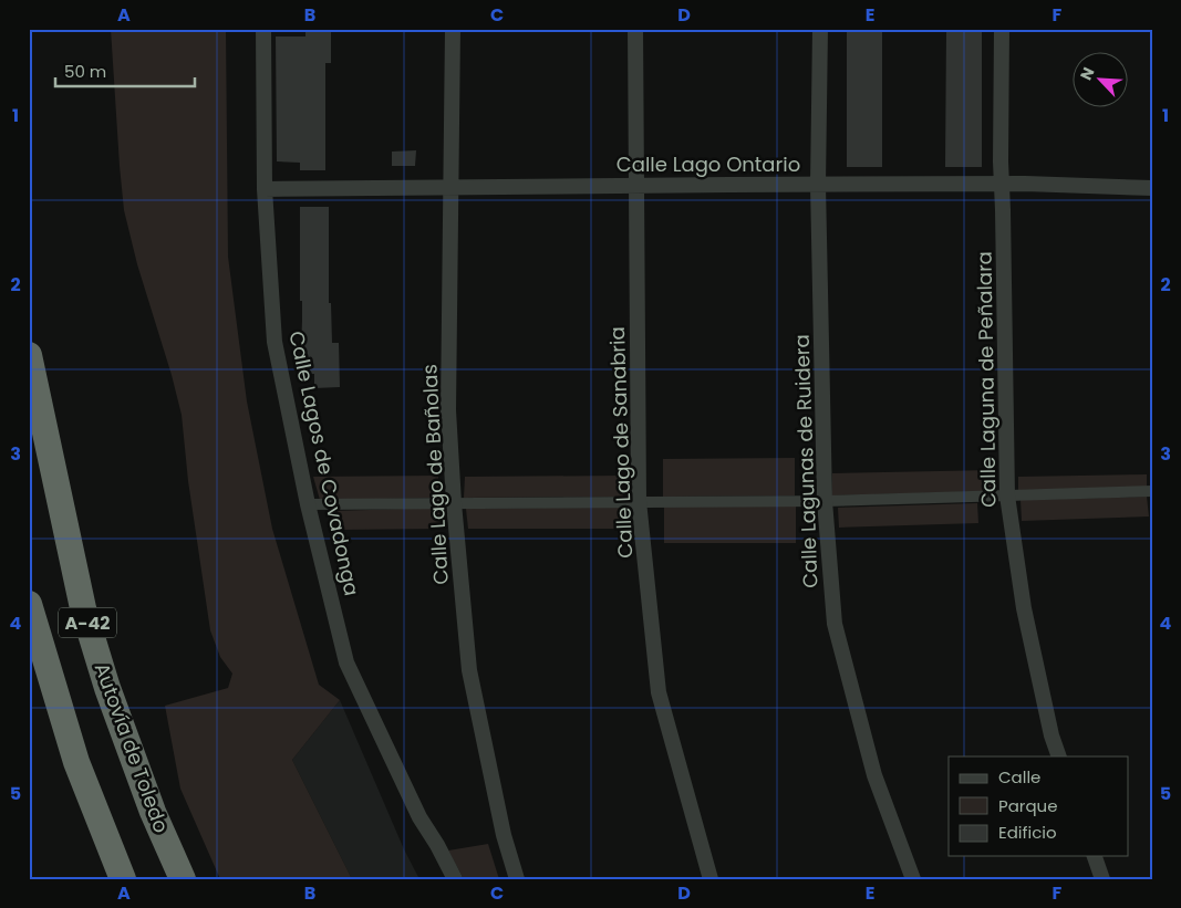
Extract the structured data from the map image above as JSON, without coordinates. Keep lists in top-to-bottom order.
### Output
{
  "streets": {
    "highway": ["A-42", "Autovía de Toledo"],
    "street": [
      "Calle Lago Ontario",
      "Calle Laguna de Peñalara",
      "Calle Lago de Sanabria",
      "Calle Lagunas de Ruidera",
      "Calle Lagos de Covadonga",
      "Calle Lago de Bañolas"
    ]
  },
  "crossings": [
    ["Calle Lago Ontario", "Calle Laguna de Peñalara"],
    ["Calle Lago Ontario", "Calle Lago de Sanabria"],
    ["Calle Lago Ontario", "Calle Lagunas de Ruidera"],
    ["Calle Lago Ontario", "Calle Lagos de Covadonga"],
    ["Calle Lago Ontario", "Calle Lago de Bañolas"]
  ],
  "legend": ["Calle", "Parque", "Edificio"],
  "scale_bar": "50 m",
  "north": "top left",
  "grid": {
    "columns": [
      "A",
      "B",
      "C",
      "D",
      "E",
      "F"
    ],
    "rows": [
      "1",
      "2",
      "3",
      "4",
      "5"
    ]
  }
}
